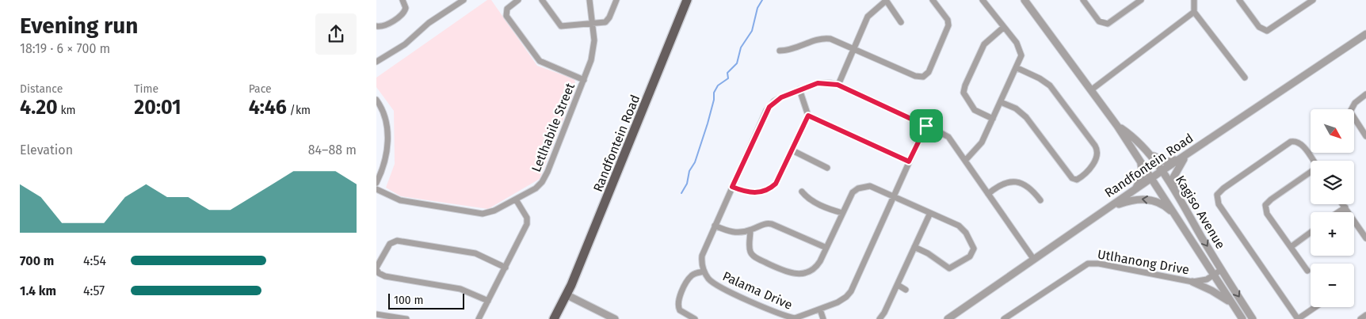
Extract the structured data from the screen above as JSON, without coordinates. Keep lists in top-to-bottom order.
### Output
{
  "streets": {
    "main road": ["Randfontein Road"],
    "street": [
      "Letlhabile Street",
      "Kagiso Avenue",
      "Utlhanong Drive",
      "Palama Drive"
    ]
  },
  "crossings": [
    ["Randfontein Road", "Kagiso Avenue"],
    ["Randfontein Road", "Palama Drive"],
    ["Kagiso Avenue", "Utlhanong Drive"]
  ],
  "scale_bar": "100 m",
  "north": "bottom right",
  "page": {
    "heading": ["Evening run", "18:19 · 6 × 700 m"],
    "stats": [
      ["Distance", "4.20 km"],
      ["Time", "20:01"],
      ["Pace", "4:46 /km"]
    ],
    "map_buttons": ["+", "−"],
    "chart": ["Elevation", "84–88 m"],
    "list": [
      {
        "name": "700 m",
        "note": "4:54"
      },
      {
        "name": "1.4 km",
        "note": "4:57"
      }
    ],
    "scale": "100 m"
  }
}
